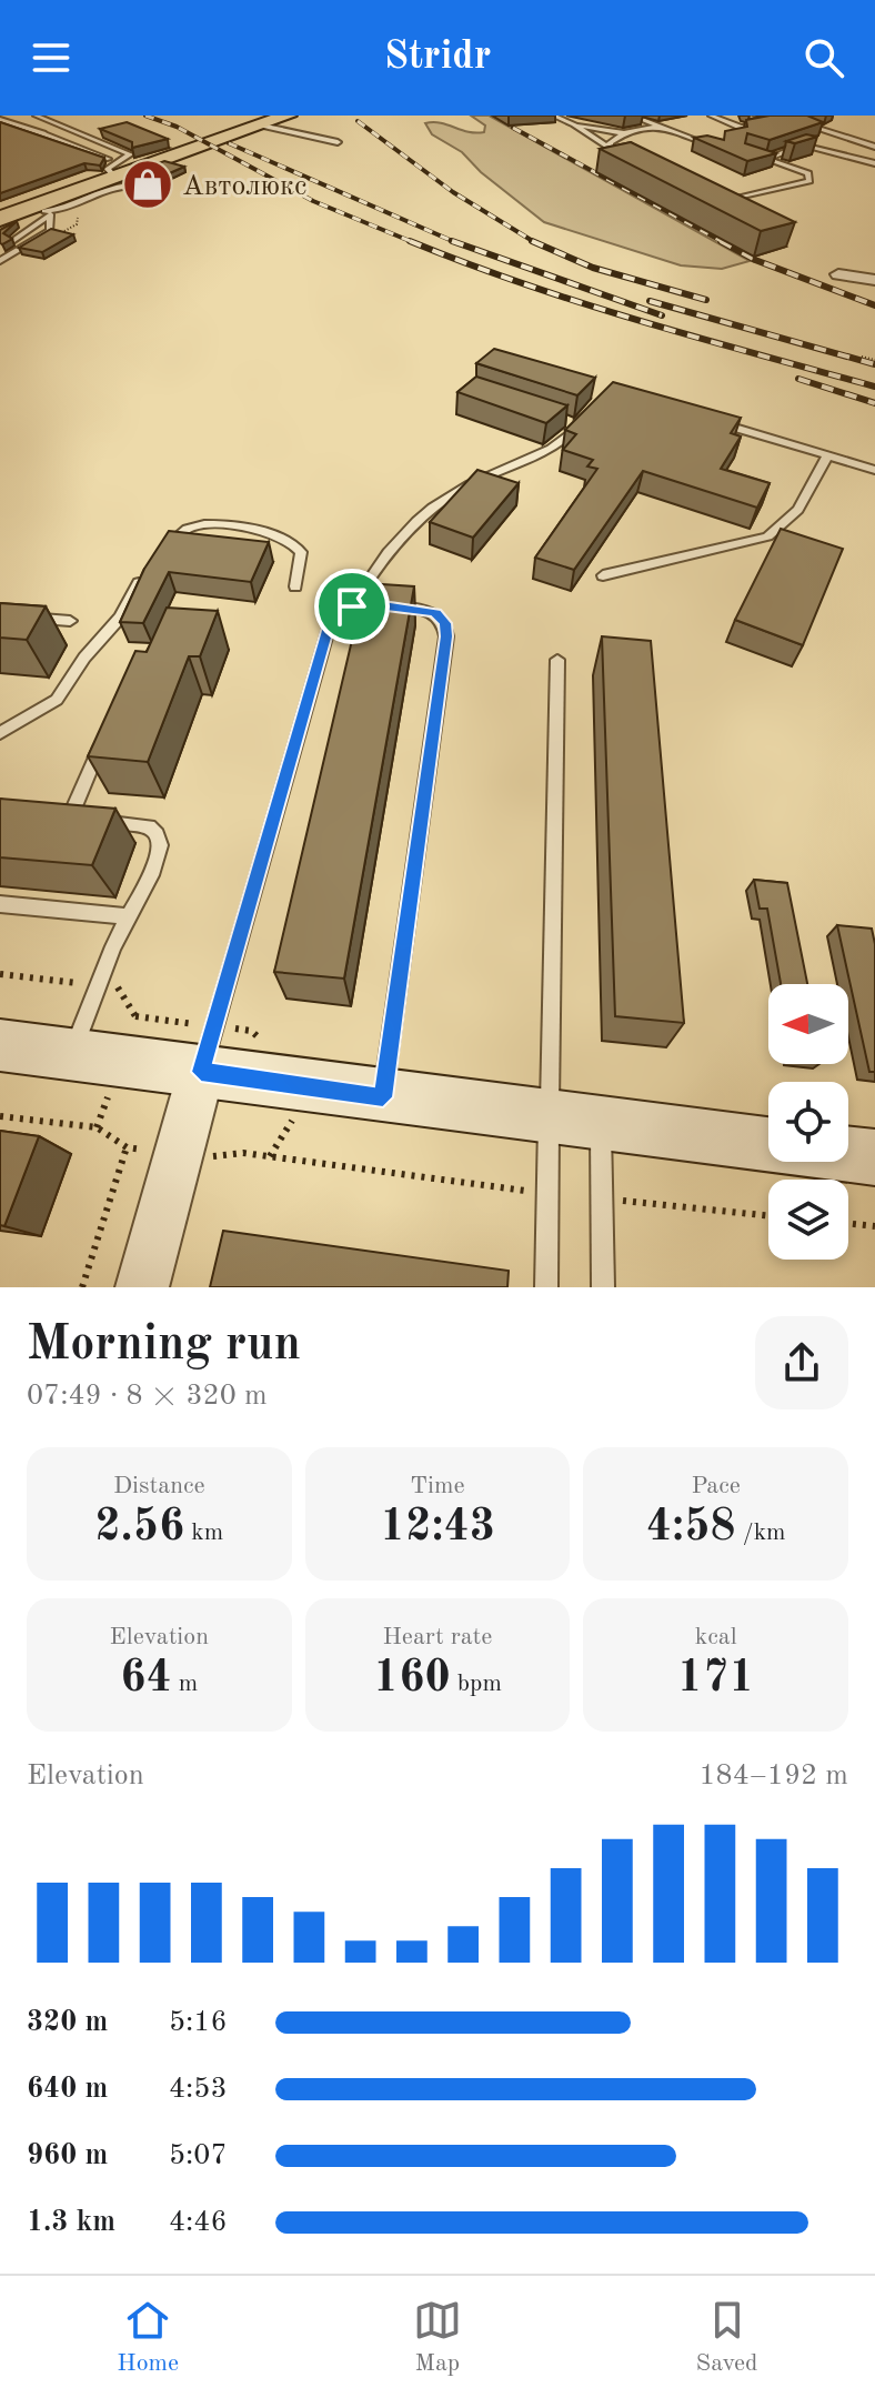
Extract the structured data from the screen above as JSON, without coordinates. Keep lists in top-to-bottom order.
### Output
{
  "places": {
    "shop": ["Автолюкс"]
  },
  "north": "left",
  "page": {
    "header": "Stridr",
    "heading": ["Morning run", "07:49 · 8 × 320 m"],
    "stats": [
      ["Distance", "2.56 km"],
      ["Time", "12:43"],
      ["Pace", "4:58 /km"],
      ["Elevation", "64 m"],
      ["Heart rate", "160 bpm"],
      ["kcal", "171"]
    ],
    "chart": ["Elevation", "184–192 m"],
    "list": [
      {
        "name": "320 m",
        "note": "5:16"
      },
      {
        "name": "640 m",
        "note": "4:53"
      },
      {
        "name": "960 m",
        "note": "5:07"
      },
      {
        "name": "1.3 km",
        "note": "4:46"
      }
    ],
    "tabs": ["Home", "Map", "Saved"]
  }
}
